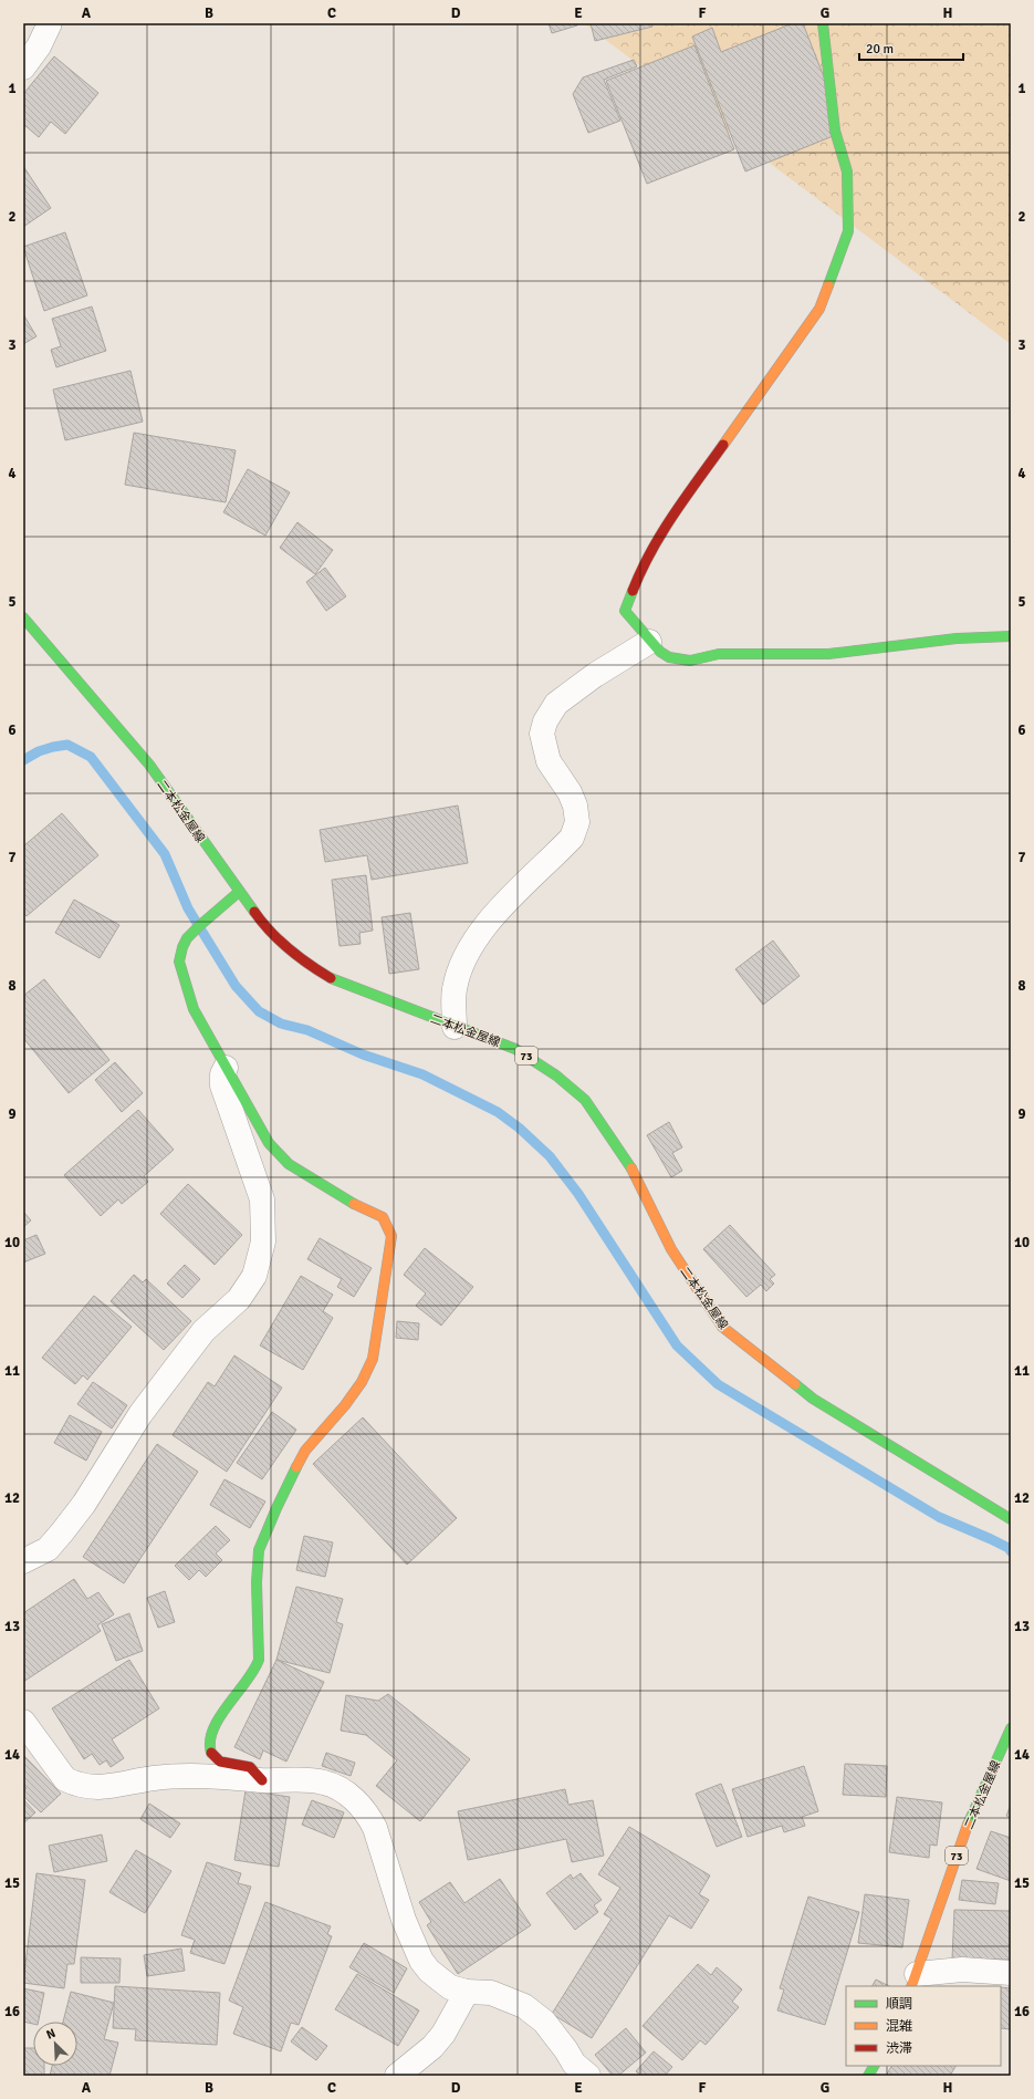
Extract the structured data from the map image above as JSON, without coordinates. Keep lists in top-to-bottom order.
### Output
{
  "streets": {
    "street": ["二本松金屋線", "73"]
  },
  "legend": ["順調", "混雑", "渋滞"],
  "scale_bar": "20 m",
  "north": "top left",
  "grid": {
    "columns": [
      "A",
      "B",
      "C",
      "D",
      "E",
      "F",
      "G",
      "H"
    ],
    "rows": [
      "1",
      "2",
      "3",
      "4",
      "5",
      "6",
      "7",
      "8",
      "9",
      "10",
      "11",
      "12",
      "13",
      "14",
      "15",
      "16"
    ]
  }
}
